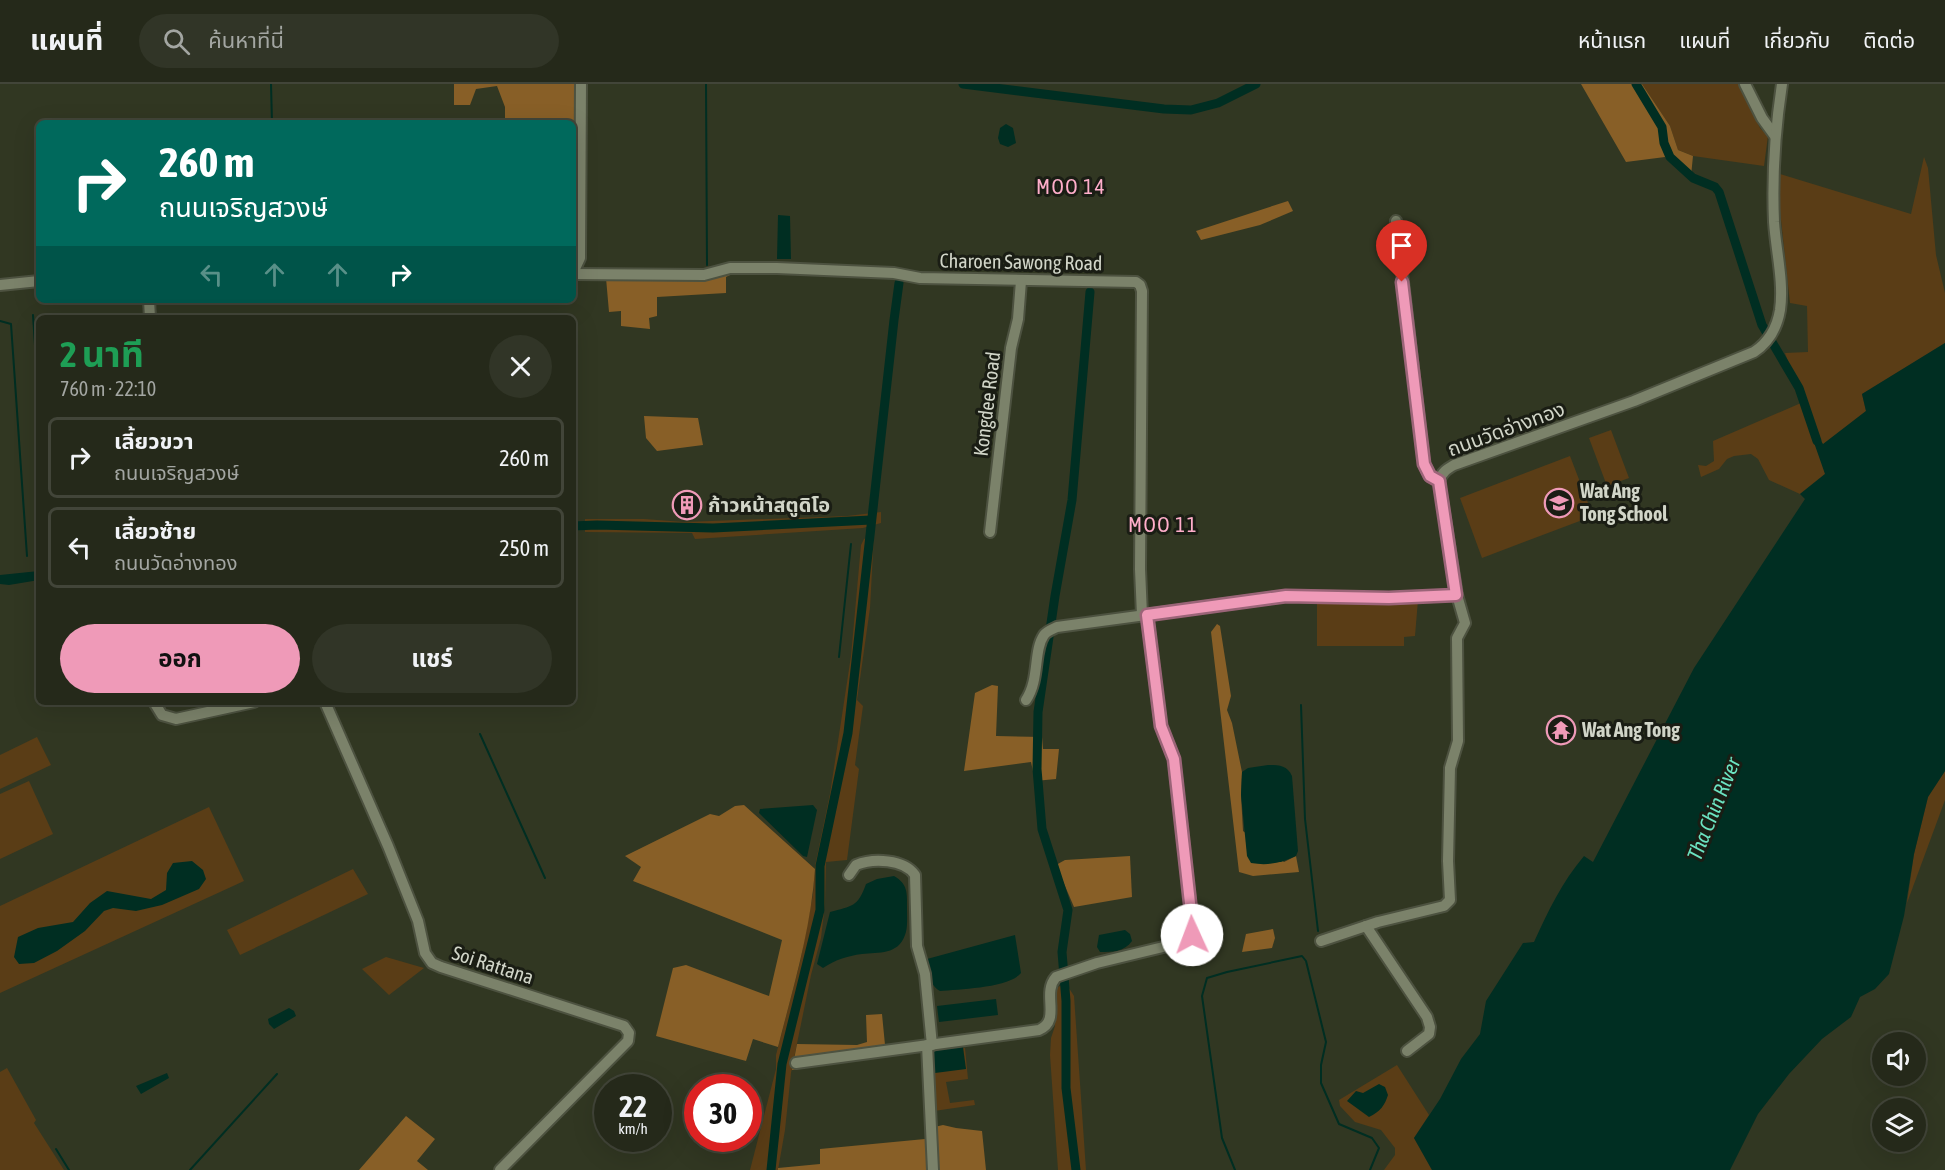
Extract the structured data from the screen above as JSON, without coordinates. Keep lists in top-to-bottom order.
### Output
{
  "streets": {
    "street": [
      "Charoen Sawong Road",
      "Kongdee Road",
      "ถนนวัดอ่างทอง",
      "Soi Rattana"
    ]
  },
  "crossings": [
    ["Charoen Sawong Road", "Kongdee Road"]
  ],
  "districts": ["MOO 14", "MOO 11"],
  "water": ["Tha Chin River"],
  "places": {
    "school or university": ["Wat Ang Tong School"],
    "building": ["ก้าวหน้าสตูดิโอ"],
    "temple": ["Wat Ang Tong"]
  },
  "page": {
    "header": "แผนที่",
    "search": "ค้นหาที่นี่",
    "nav": [
      "หน้าแรก",
      "แผนที่",
      "เกี่ยวกับ",
      "ติดต่อ"
    ],
    "turn": ["260 m", "ถนนเจริญสวงษ์"],
    "heading": ["2 นาที", "760 m · 22:10"],
    "list": [
      {
        "name": "เลี้ยวขวา",
        "note": "ถนนเจริญสวงษ์",
        "value": "260 m"
      },
      {
        "name": "เลี้ยวซ้าย",
        "note": "ถนนวัดอ่างทอง",
        "value": "250 m"
      }
    ],
    "buttons": ["ออก", "แชร์"],
    "speed": "22 km/h",
    "limit": "30"
  }
}
